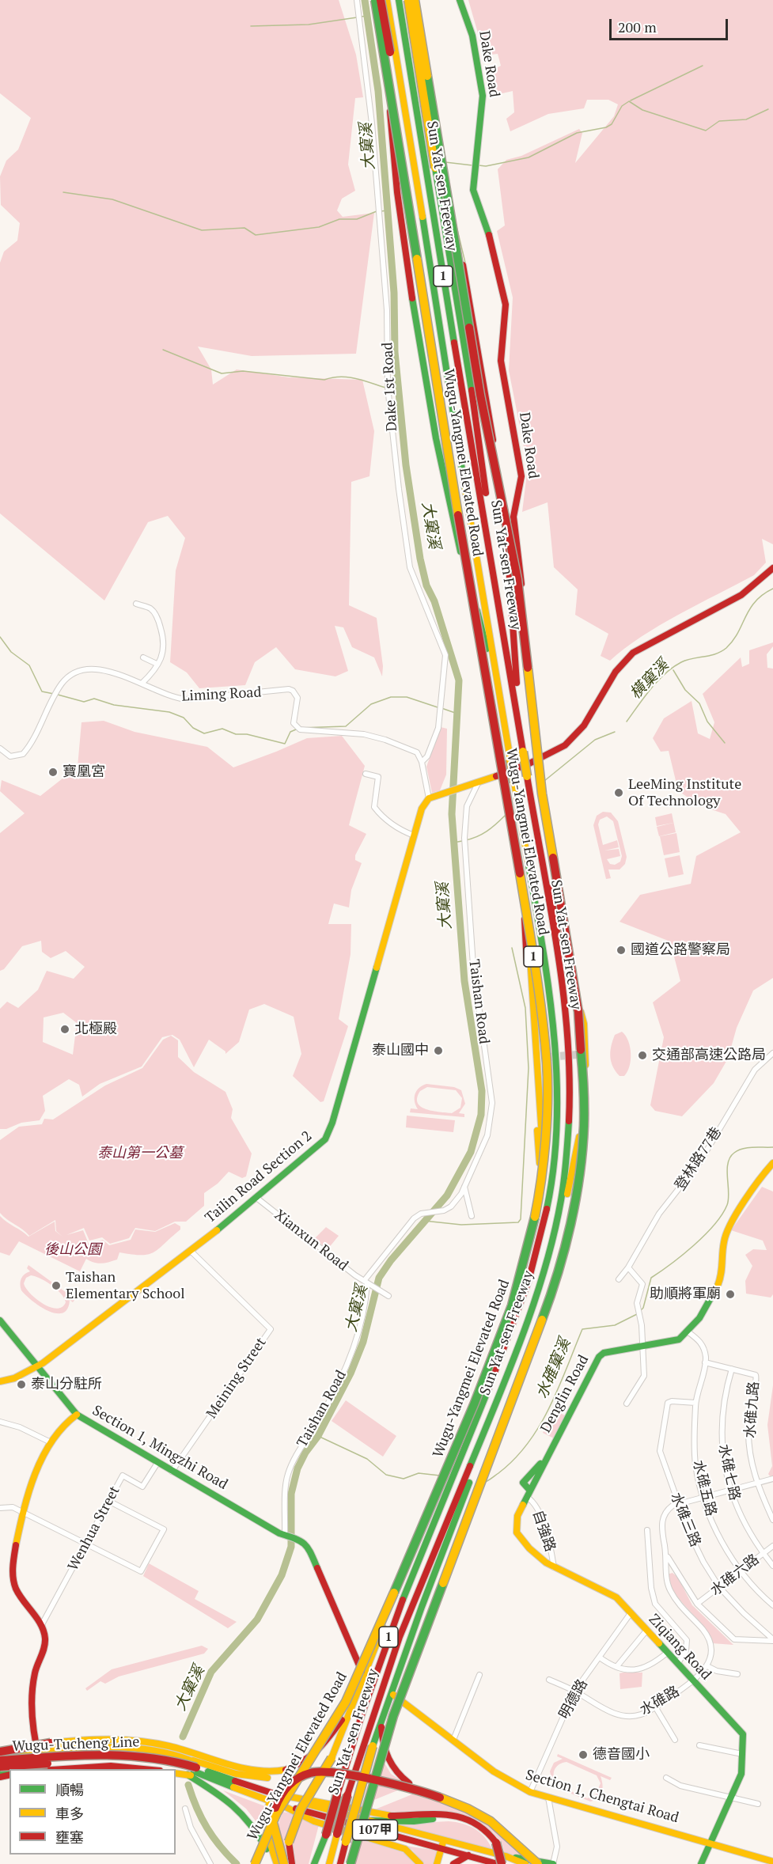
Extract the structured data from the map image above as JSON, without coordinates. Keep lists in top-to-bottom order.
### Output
{
  "streets": {
    "main road": [
      "Dake Road",
      "Sun Yat-sen Freeway",
      "1",
      "Wugu-Yangmei Elevated Road",
      "Tailin Road Section 2",
      "Denglin Road",
      "Section 1, Mingzhi Road",
      "Ziqiang Road",
      "Wugu-Tucheng Line",
      "Section 1, Chengtai Road",
      "107甲"
    ],
    "street": [
      "Dake 1st Road",
      "Liming Road",
      "Taishan Road",
      "登林路77巷",
      "Xianxun Road",
      "Meining Street",
      "水碓九路",
      "水碓七路",
      "水碓五路",
      "水碓三路",
      "Wenhua Street",
      "自強路",
      "水碓六路",
      "明德路",
      "水碓路"
    ]
  },
  "crossings": [
    ["Sun Yat-sen Freeway", "1"],
    ["Dake 1st Road", "Liming Road"],
    ["Taishan Road", "Xianxun Road"],
    ["Taishan Road", "Section 1, Mingzhi Road"],
    ["Tailin Road Section 2", "Xianxun Road"],
    ["Tailin Road Section 2", "Meining Street"],
    ["Tailin Road Section 2", "Section 1, Mingzhi Road"],
    ["Meining Street", "Section 1, Mingzhi Road"],
    ["Denglin Road", "水碓五路"],
    ["Denglin Road", "自強路"],
    ["Denglin Road", "Ziqiang Road"],
    ["水碓九路", "水碓七路"],
    ["水碓九路", "水碓五路"],
    ["Section 1, Mingzhi Road", "Wenhua Street"],
    ["水碓七路", "水碓六路"],
    ["水碓五路", "水碓三路"],
    ["水碓五路", "水碓六路"],
    ["水碓三路", "水碓六路"],
    ["自強路", "Ziqiang Road"],
    ["Ziqiang Road", "明德路"],
    ["Ziqiang Road", "水碓路"],
    ["Ziqiang Road", "Section 1, Chengtai Road"],
    ["明德路", "水碓路"],
    ["明德路", "Section 1, Chengtai Road"],
    ["Wugu-Tucheng Line", "107甲"]
  ],
  "water": ["大窠溪", "橫窠溪", "水確窠溪"],
  "parks": ["泰山第一公墓", "後山公園"],
  "places": [
    "寶凰宮",
    "LeeMing Institute Of Technology",
    "國道公路警察局",
    "北極殿",
    "泰山國中",
    "交通部高速公路局",
    "Taishan Elementary School",
    "助順將軍廟",
    "泰山分駐所",
    "德音國小"
  ],
  "legend": ["順暢", "車多", "壅塞"],
  "scale_bar": "200 m"
}
